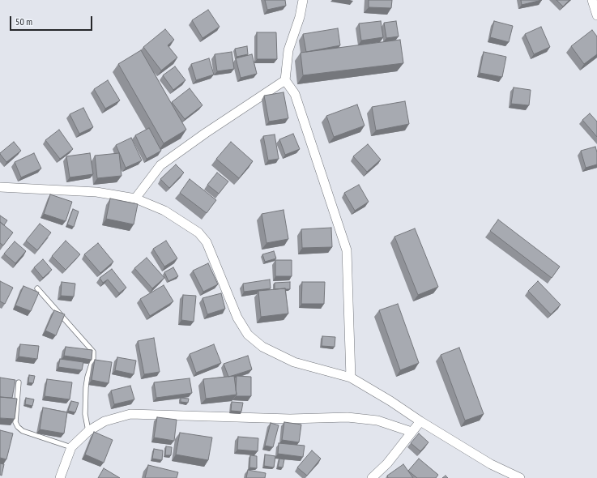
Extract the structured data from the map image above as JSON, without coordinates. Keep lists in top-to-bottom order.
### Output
{
  "scale_bar": "50 m"
}
